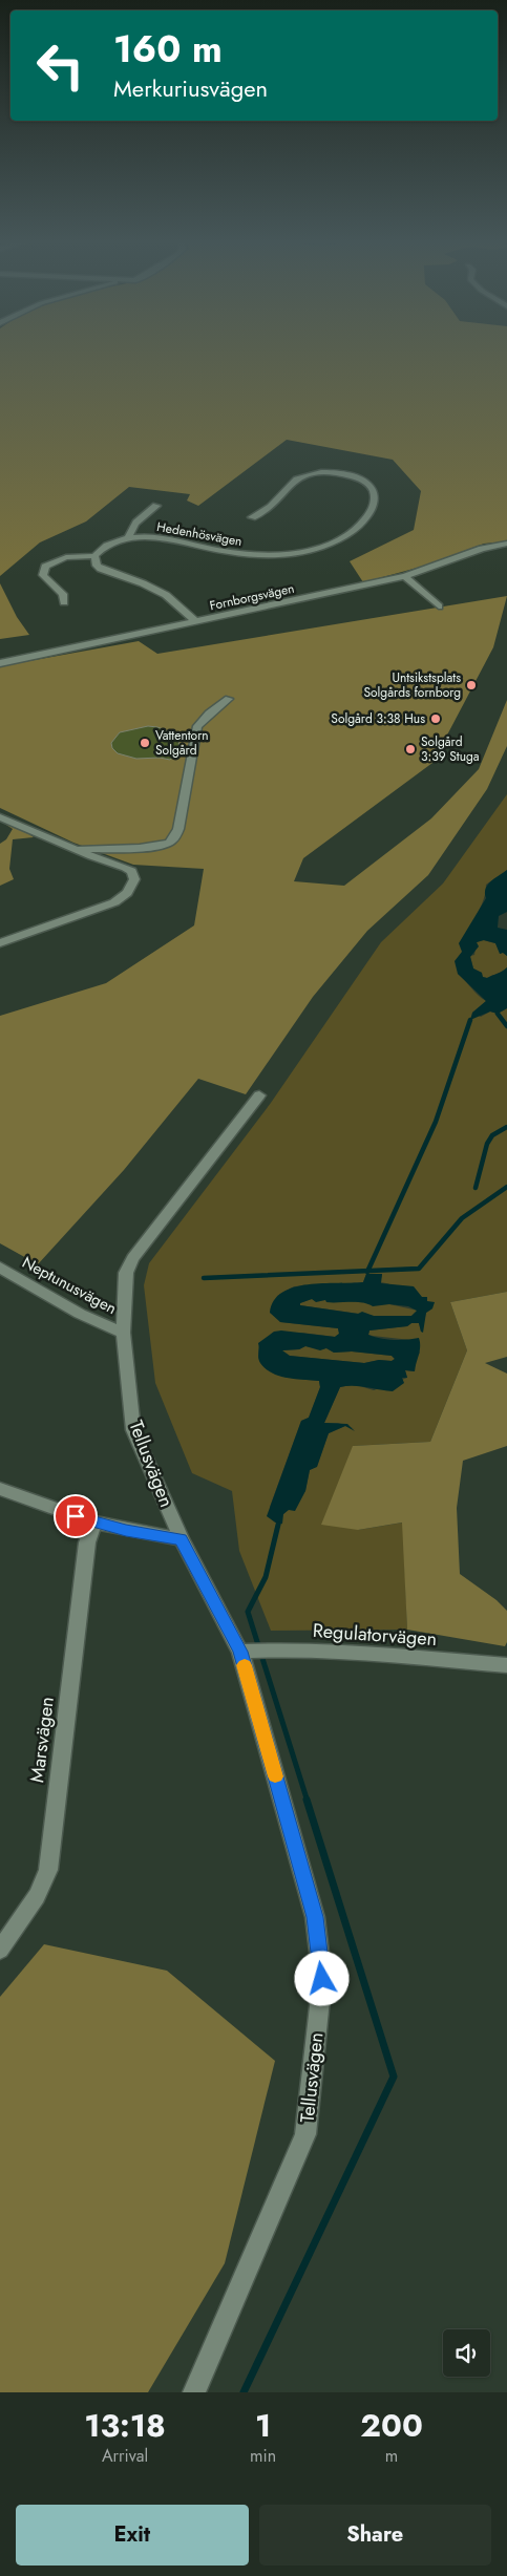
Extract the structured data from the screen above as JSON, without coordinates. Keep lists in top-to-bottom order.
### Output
{
  "streets": {
    "street": [
      "Hedenhösvägen",
      "Fornborgsvägen",
      "Neptunusvägen",
      "Tellusvägen",
      "Regulatorvägen",
      "Marsvägen"
    ]
  },
  "crossings": [
    ["Neptunusvägen", "Tellusvägen"],
    ["Tellusvägen", "Regulatorvägen"]
  ],
  "places": [
    "Untsikstsplats Solgårds fornborg",
    "Solgård 3:38 Hus",
    "Vattentorn Solgård",
    "Solgård 3:39 Stuga"
  ],
  "page": {
    "turn": ["160 m", "Merkuriusvägen"],
    "eta": [
      "13:18",
      "Arrival",
      "1",
      "min",
      "200",
      "m"
    ],
    "buttons": ["Exit", "Share"]
  }
}
